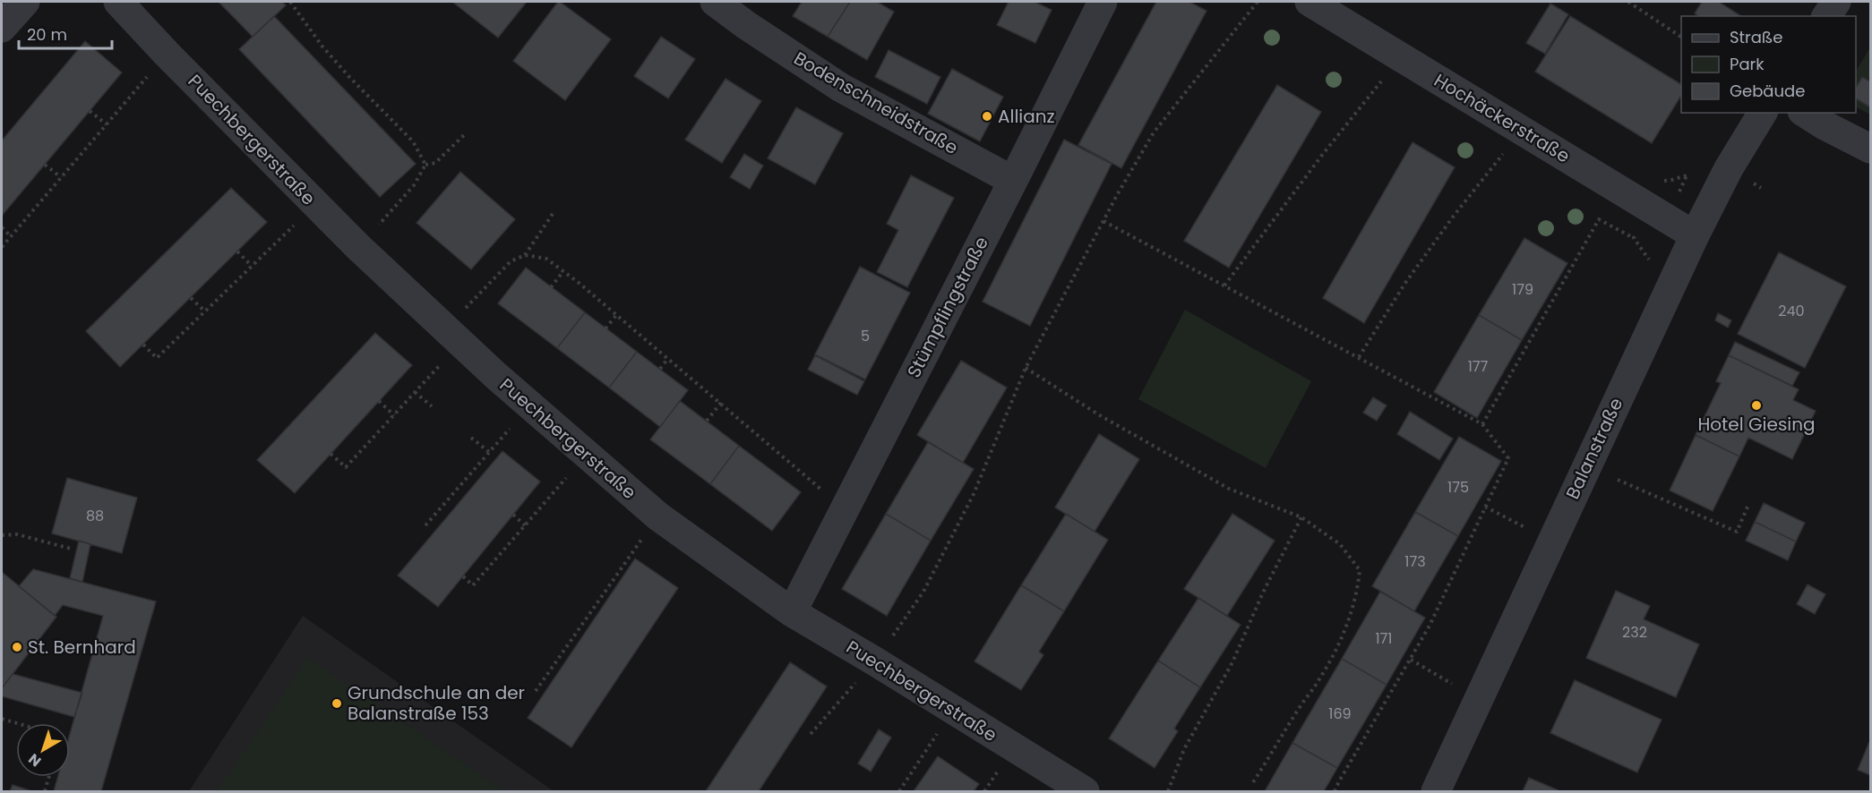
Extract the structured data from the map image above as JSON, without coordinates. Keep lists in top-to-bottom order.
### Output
{
  "streets": {
    "street": [
      "Bodenschneidstraße",
      "Hochäckerstraße",
      "Puechbergerstraße",
      "Stümpflingstraße",
      "Balanstraße"
    ]
  },
  "crossings": [
    ["Bodenschneidstraße", "Stümpflingstraße"],
    ["Hochäckerstraße", "Balanstraße"],
    ["Puechbergerstraße", "Stümpflingstraße"]
  ],
  "places": [
    "Allianz",
    "Hotel Giesing",
    "St. Bernhard",
    "Grundschule an der Balanstraße 153"
  ],
  "house_numbers": [
    "179",
    "240",
    "5",
    "177",
    "175",
    "88",
    "173",
    "232",
    "171",
    "169"
  ],
  "legend": ["Straße", "Park", "Gebäude"],
  "scale_bar": "20 m",
  "north": "bottom left"
}
